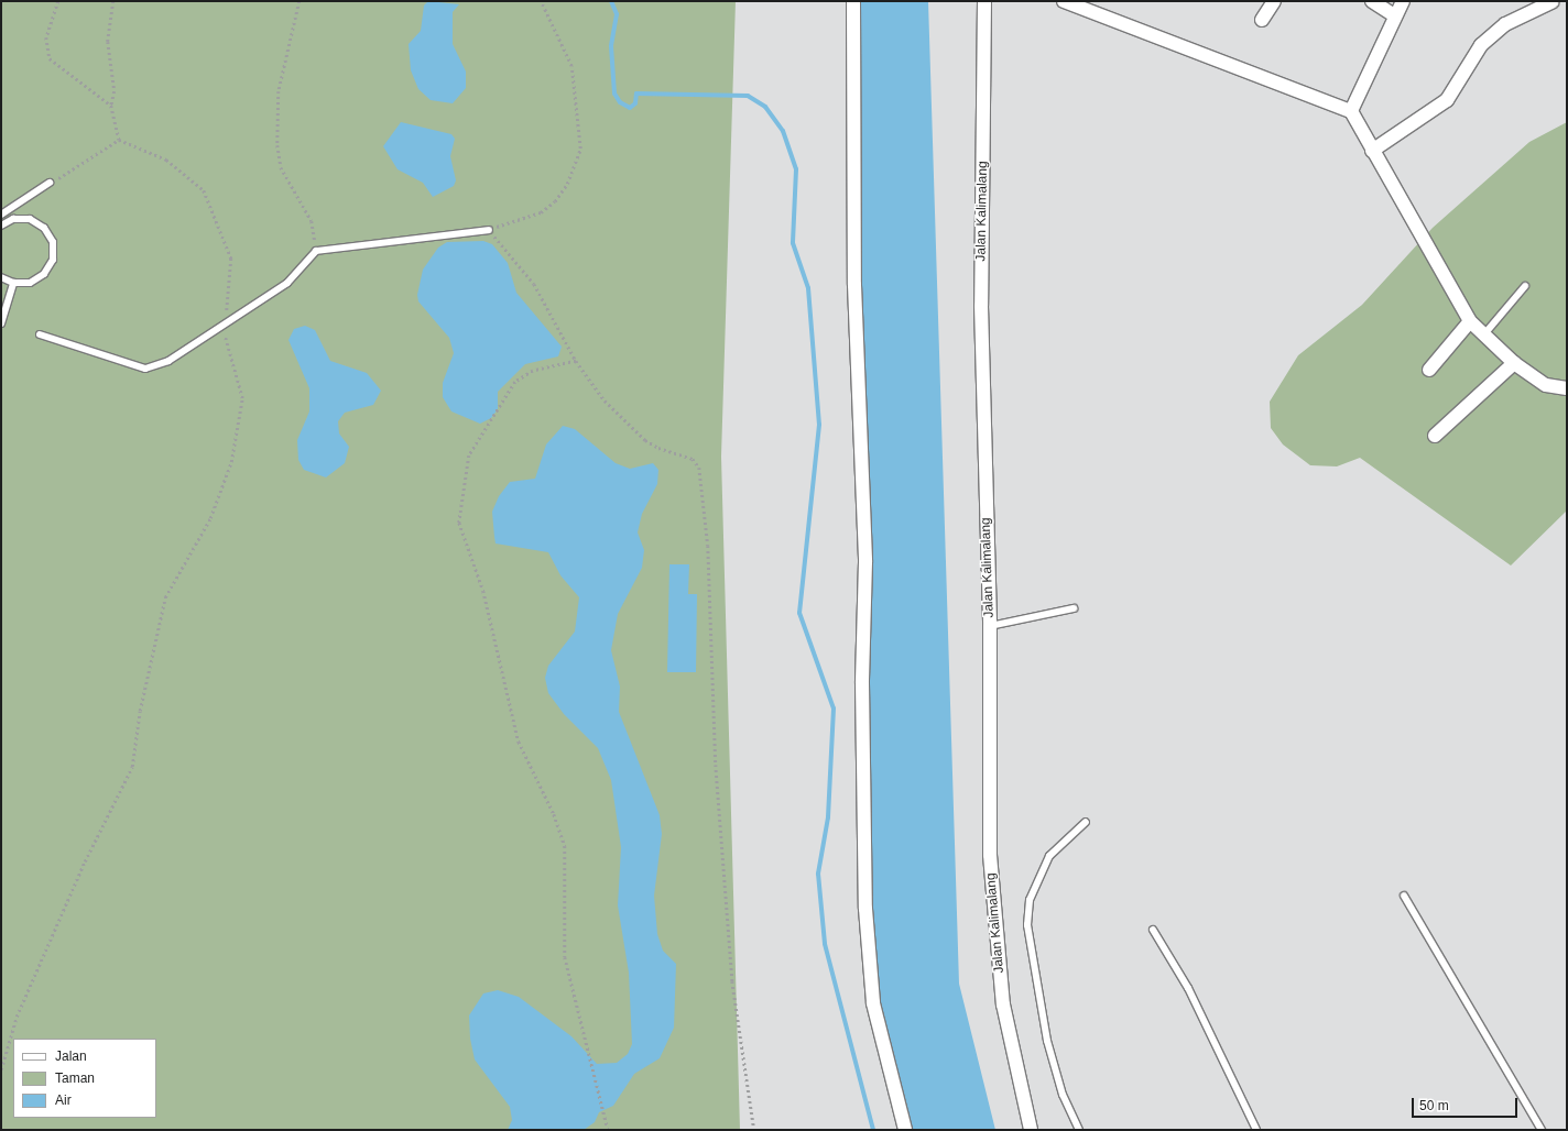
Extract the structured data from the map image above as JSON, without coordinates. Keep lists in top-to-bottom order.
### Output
{
  "streets": {
    "street": ["Jalan Kalimalang"]
  },
  "legend": ["Jalan", "Taman", "Air"],
  "scale_bar": "50 m"
}
